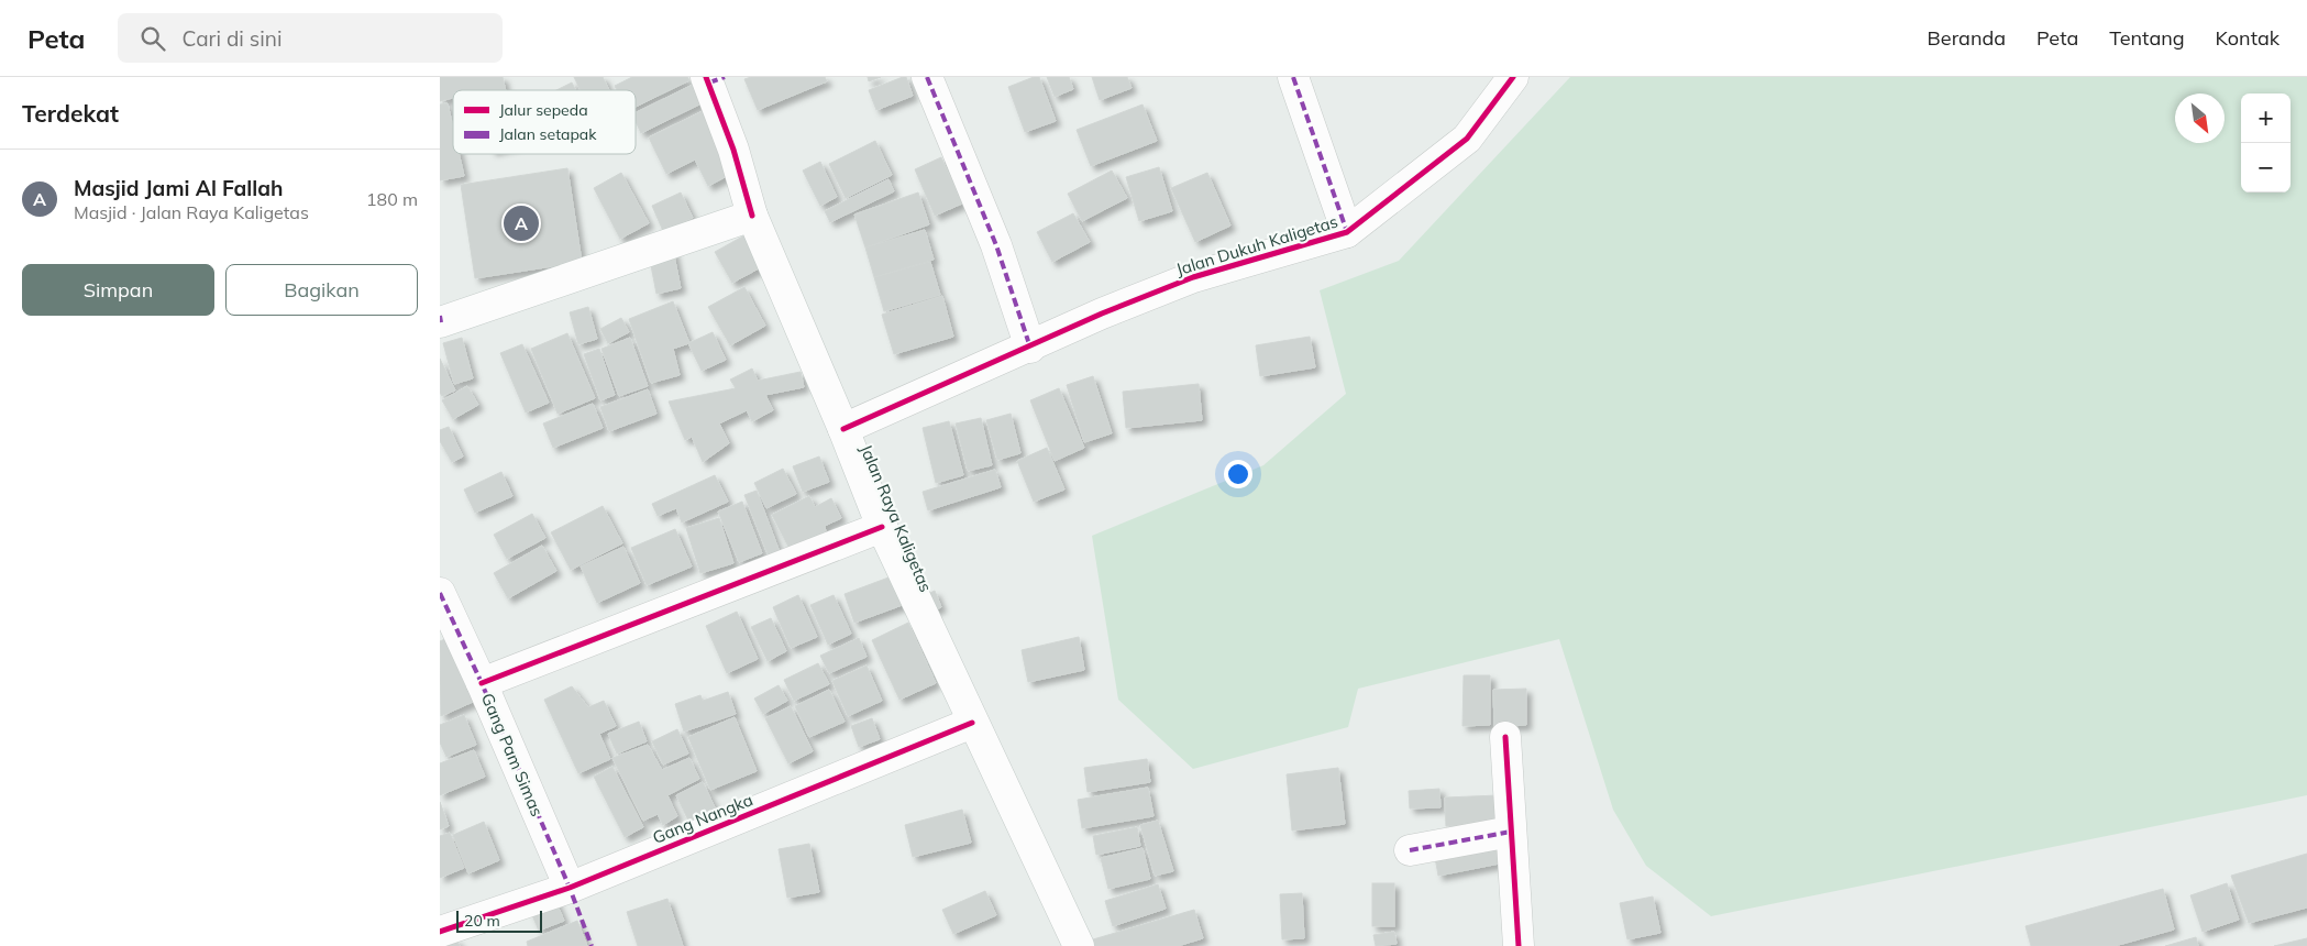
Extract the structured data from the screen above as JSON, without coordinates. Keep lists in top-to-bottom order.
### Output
{
  "streets": {
    "street": [
      "Jalan Dukuh Kaligetas",
      "Jalan Raya Kaligetas",
      "Gang Pam Simas",
      "Gang Nangka"
    ]
  },
  "crossings": [
    ["Jalan Dukuh Kaligetas", "Jalan Raya Kaligetas"],
    ["Jalan Raya Kaligetas", "Gang Nangka"],
    ["Gang Pam Simas", "Gang Nangka"]
  ],
  "legend": ["Jalur sepeda", "Jalan setapak"],
  "scale_bar": "20 m",
  "north": "bottom right",
  "page": {
    "header": "Peta",
    "search": "Cari di sini",
    "nav": [
      "Beranda",
      "Peta",
      "Tentang",
      "Kontak"
    ],
    "heading": "Terdekat",
    "map_buttons": ["+", "−"],
    "list": [
      {
        "mark": "A",
        "name": "Masjid Jami Al Fallah",
        "note": "Masjid · Jalan Raya Kaligetas",
        "value": "180 m"
      }
    ],
    "pins": "A",
    "buttons": ["Simpan", "Bagikan"],
    "scale": "20 m"
  }
}
